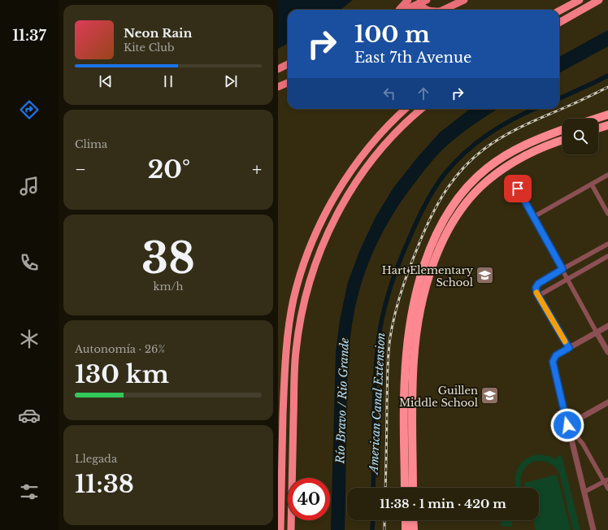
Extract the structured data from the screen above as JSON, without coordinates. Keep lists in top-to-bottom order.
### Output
{
  "water": ["Río Bravo / Rio Grande", "American Canal Extension"],
  "places": {
    "school or university": ["Hart Elementary School", "Guillen Middle School"]
  },
  "page": {
    "tabs": "11:37",
    "turn": ["100 m", "East 7th Avenue"],
    "song": ["Neon Rain", "Kite Club"],
    "tile": [
      "Clima",
      ["38", "km/h"],
      ["Autonomía · 26%", "130 km"],
      ["Llegada", "11:38"]
    ],
    "heat": ["−", "20°", "+"],
    "limit": "40",
    "trip": "11:38 · 1 min · 420 m"
  }
}
